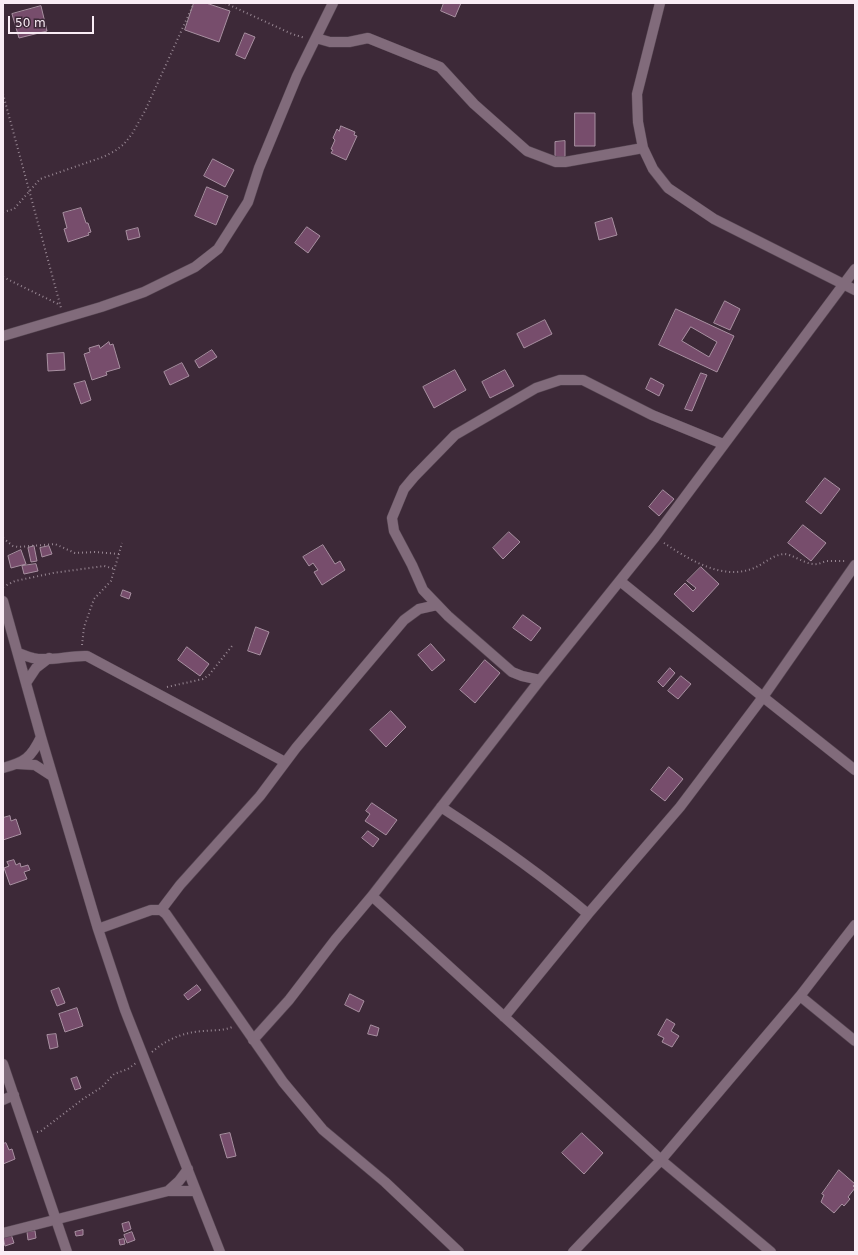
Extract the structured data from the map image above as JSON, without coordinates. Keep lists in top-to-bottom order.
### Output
{
  "scale_bar": "50 m"
}
